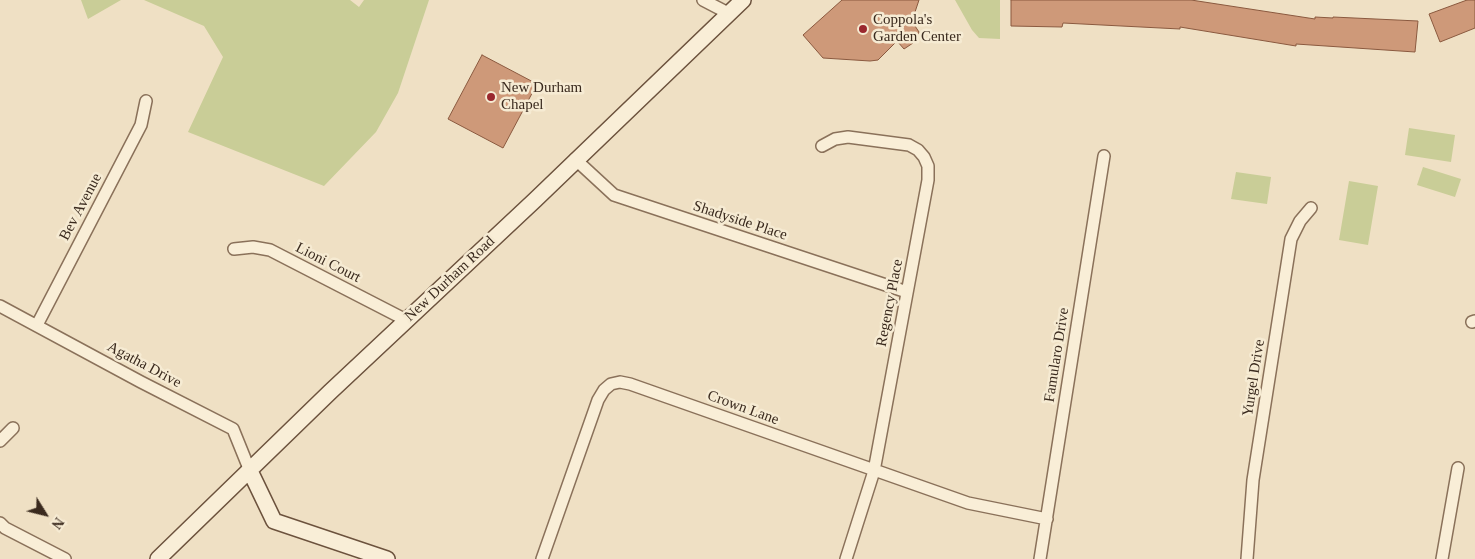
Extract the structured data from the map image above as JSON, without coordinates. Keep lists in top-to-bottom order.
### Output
{
  "streets": {
    "main road": ["New Durham Road"],
    "street": [
      "Bev Avenue",
      "Shadyside Place",
      "Lioni Court",
      "Regency Place",
      "Famularo Drive",
      "Agatha Drive",
      "Yurgel Drive",
      "Crown Lane"
    ]
  },
  "crossings": [
    ["Bev Avenue", "Agatha Drive"],
    ["Shadyside Place", "New Durham Road"],
    ["Shadyside Place", "Regency Place"],
    ["Lioni Court", "New Durham Road"],
    ["New Durham Road", "Agatha Drive"],
    ["Regency Place", "Crown Lane"],
    ["Famularo Drive", "Crown Lane"]
  ],
  "places": ["Coppola's Garden Center", "New Durham Chapel"],
  "north": "bottom right"
}
